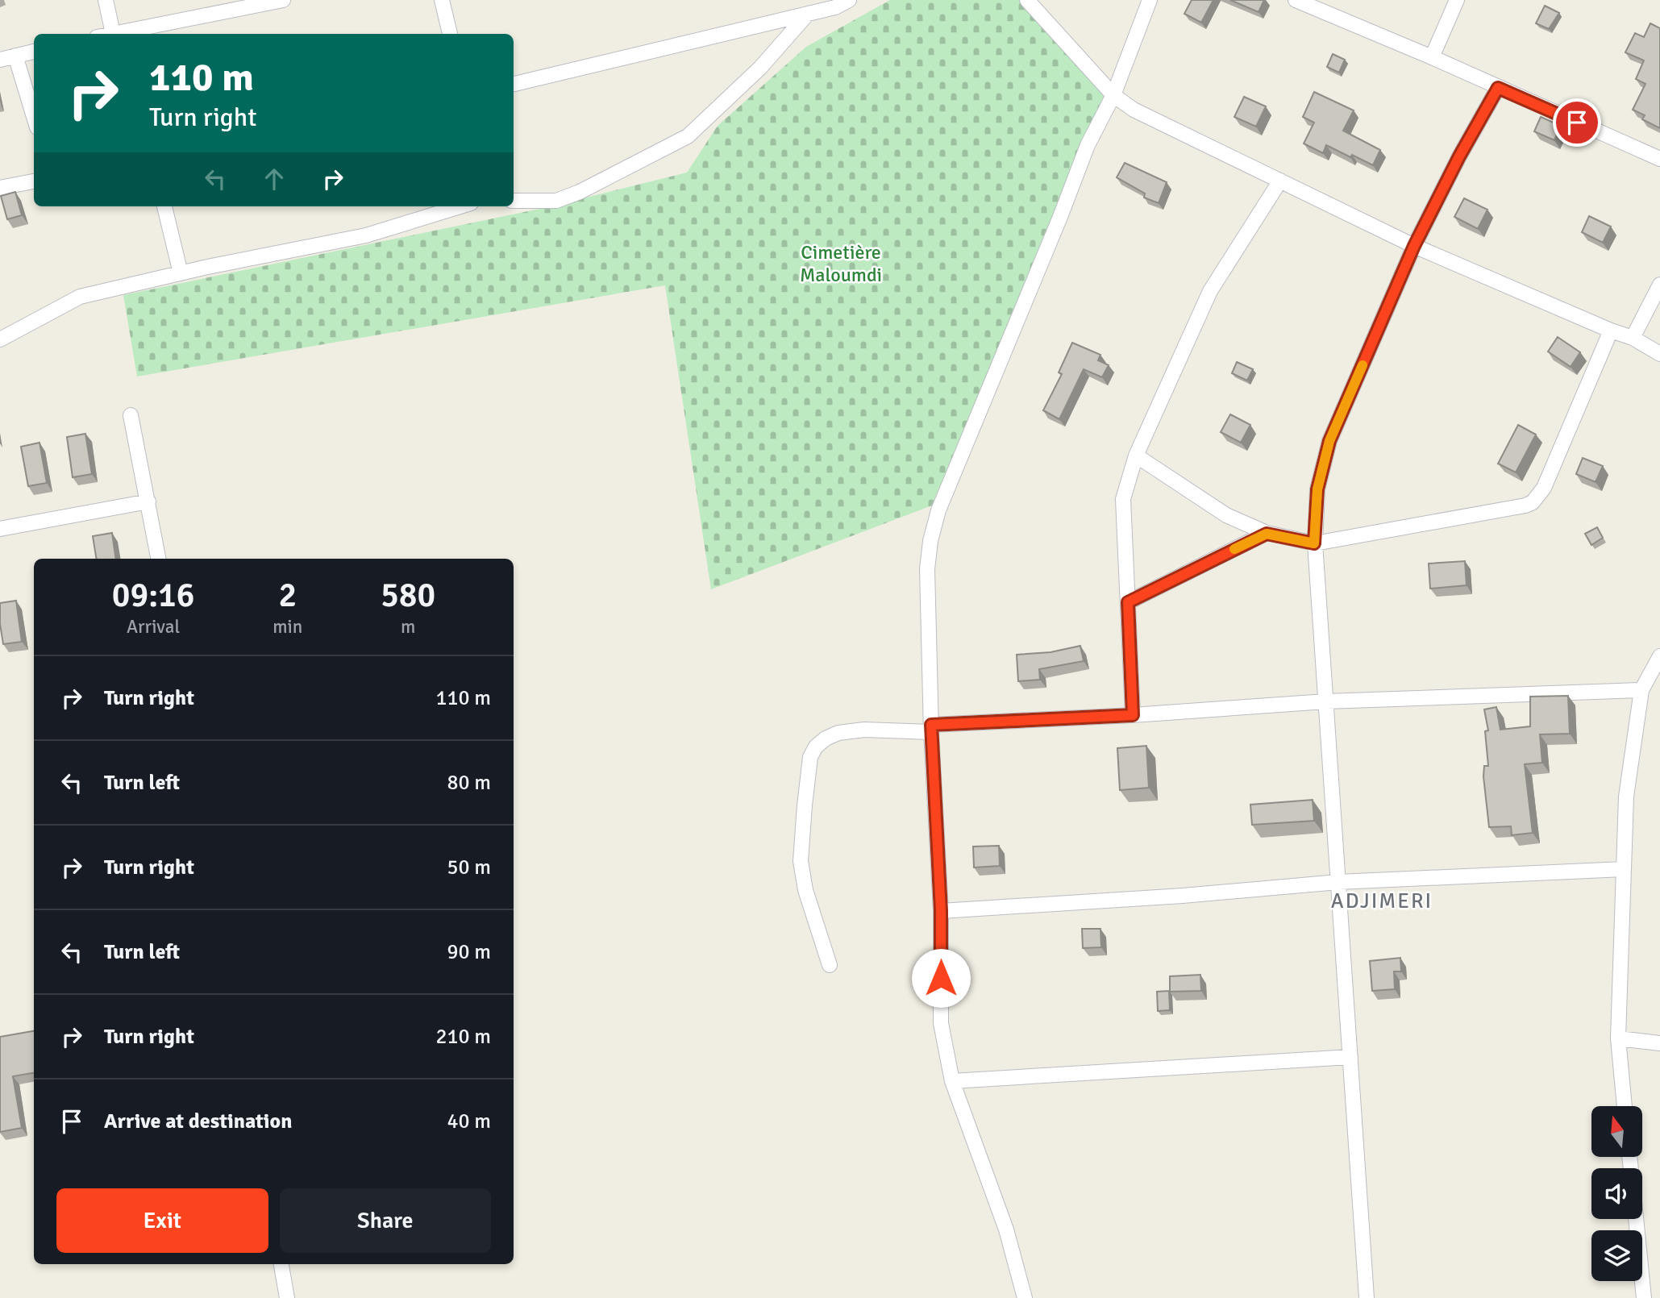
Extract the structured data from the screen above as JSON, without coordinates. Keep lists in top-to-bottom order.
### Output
{
  "districts": ["ADJIMERI"],
  "parks": ["Cimetière Maloumdi"],
  "north": "top",
  "page": {
    "turn": ["110 m", "Turn right"],
    "eta": [
      "09:16",
      "Arrival",
      "2",
      "min",
      "580",
      "m"
    ],
    "list": [
      {
        "name": "Turn right",
        "value": "110 m"
      },
      {
        "name": "Turn left",
        "value": "80 m"
      },
      {
        "name": "Turn right",
        "value": "50 m"
      },
      {
        "name": "Turn left",
        "value": "90 m"
      },
      {
        "name": "Turn right",
        "value": "210 m"
      },
      {
        "name": "Arrive at destination",
        "value": "40 m"
      }
    ],
    "buttons": ["Exit", "Share"]
  }
}
